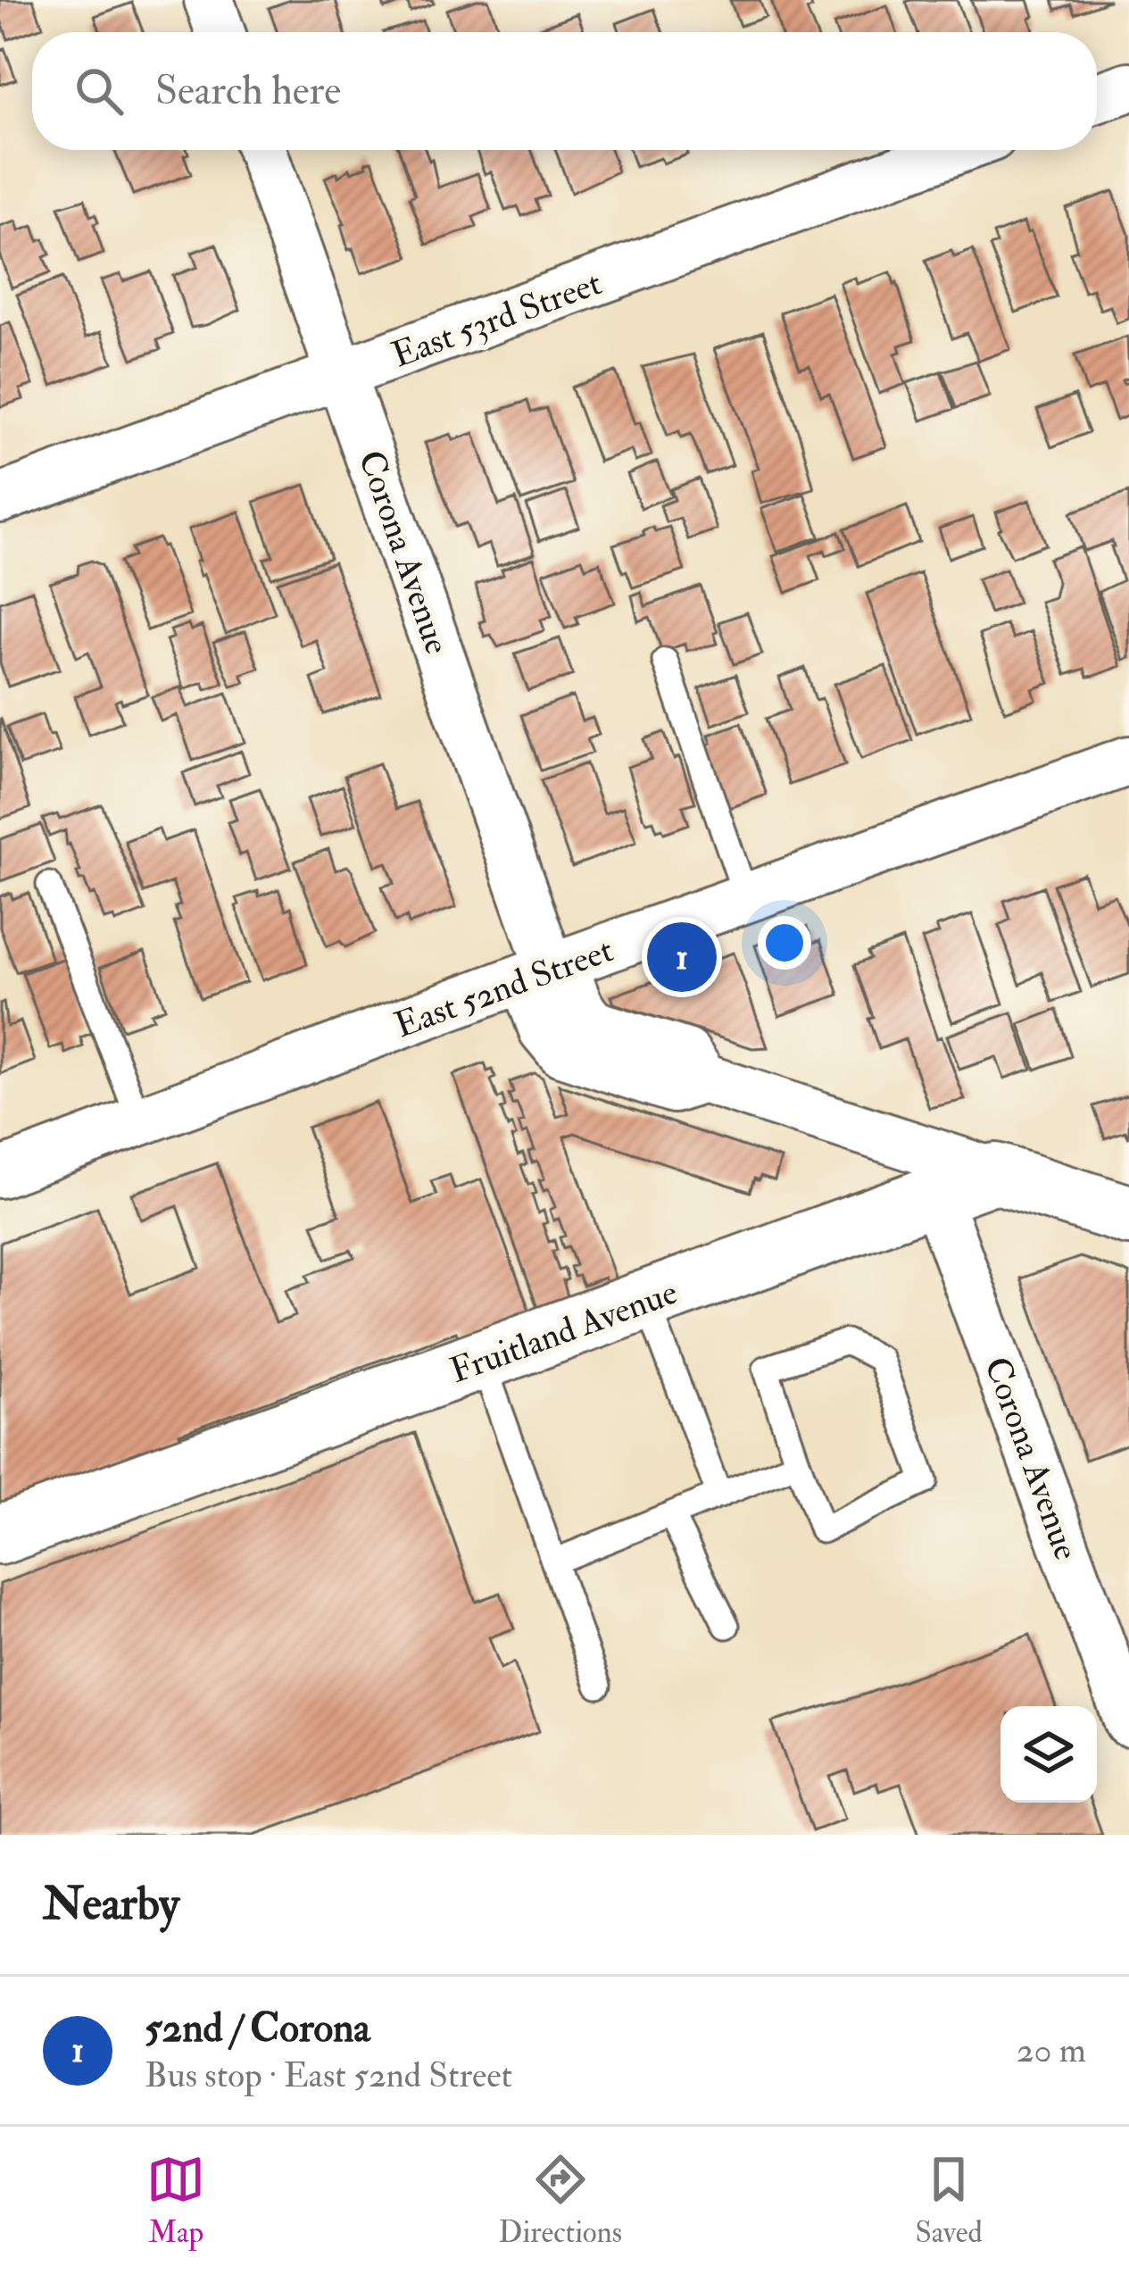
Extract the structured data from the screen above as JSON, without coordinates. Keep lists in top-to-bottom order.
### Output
{
  "streets": {
    "street": [
      "East 53rd Street",
      "Corona Avenue",
      "East 52nd Street",
      "Fruitland Avenue"
    ]
  },
  "crossings": [
    ["East 53rd Street", "Corona Avenue"],
    ["Corona Avenue", "East 52nd Street"],
    ["Corona Avenue", "Fruitland Avenue"]
  ],
  "page": {
    "search": "Search here",
    "pins": "1",
    "heading": "Nearby",
    "list": [
      {
        "mark": "1",
        "name": "52nd / Corona",
        "note": "Bus stop · East 52nd Street",
        "value": "20 m"
      }
    ],
    "nav": ["Map", "Directions", "Saved"]
  }
}
